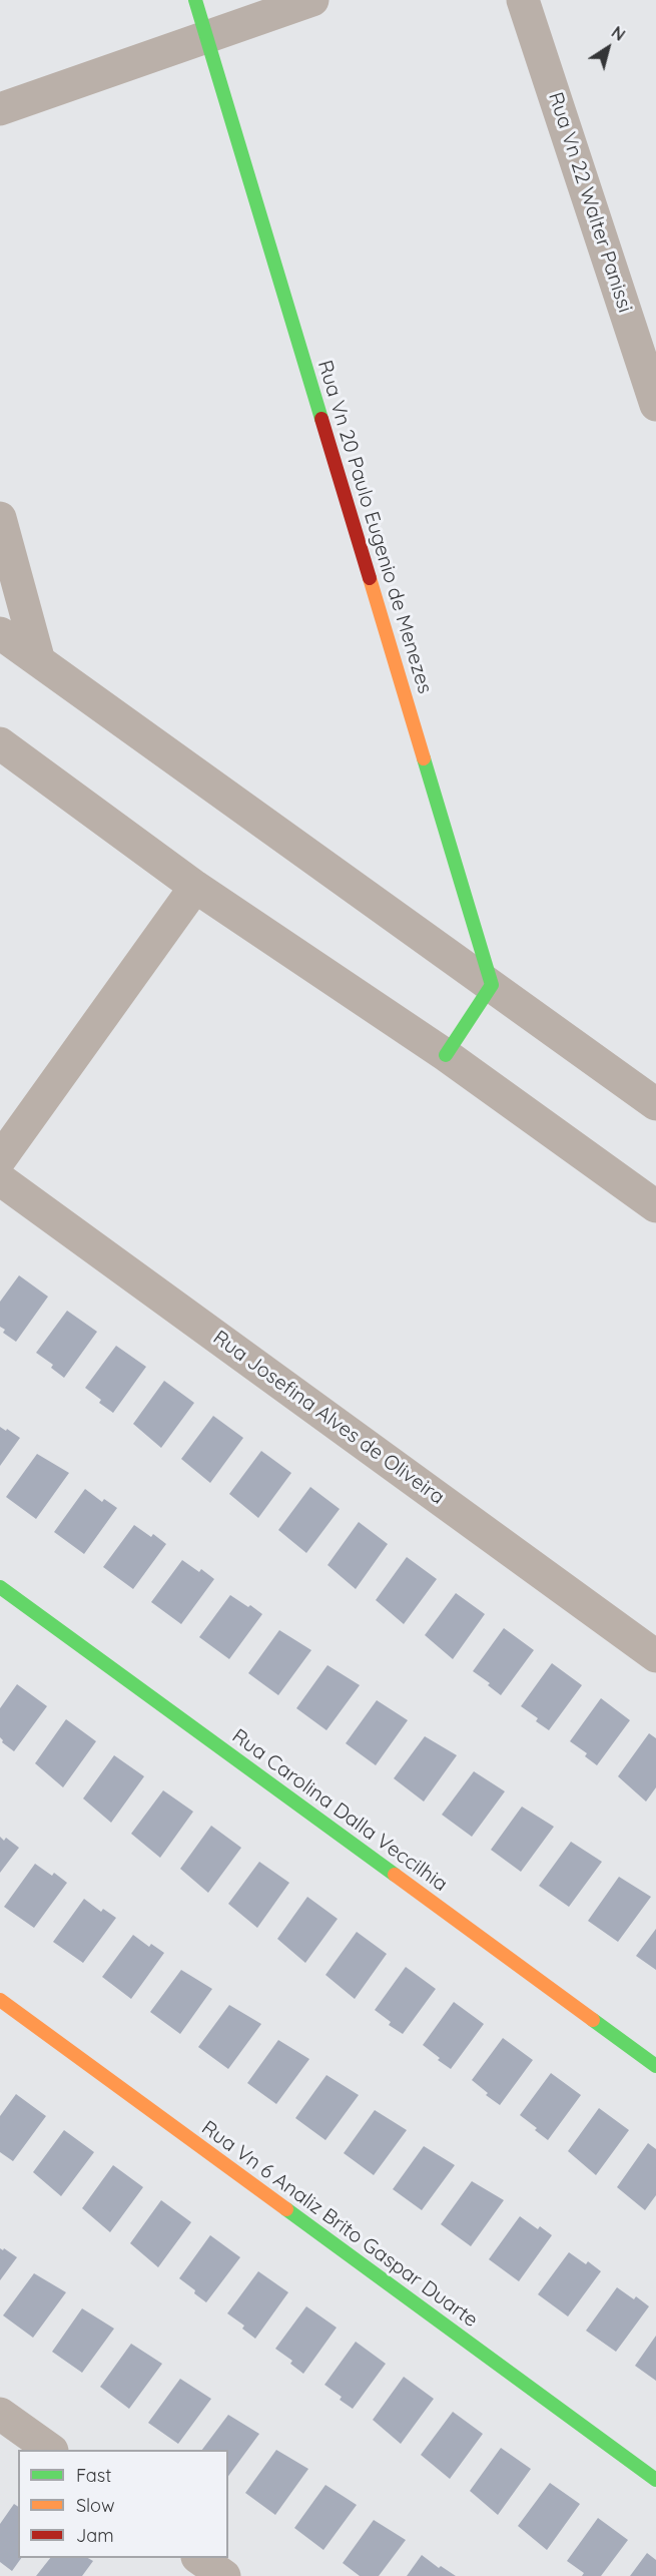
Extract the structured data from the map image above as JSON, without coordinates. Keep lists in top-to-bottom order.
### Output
{
  "streets": {
    "street": [
      "Rua Vn 22 Walter Panissi",
      "Rua Vn 20 Paulo Eugenio de Menezes",
      "Rua Josefina Alves de Oliveira",
      "Rua Carolina Dalla Veccilhia",
      "Rua Vn 6 Analiz Brito Gaspar Duarte"
    ]
  },
  "legend": ["Fast", "Slow", "Jam"],
  "north": "top right"
}
